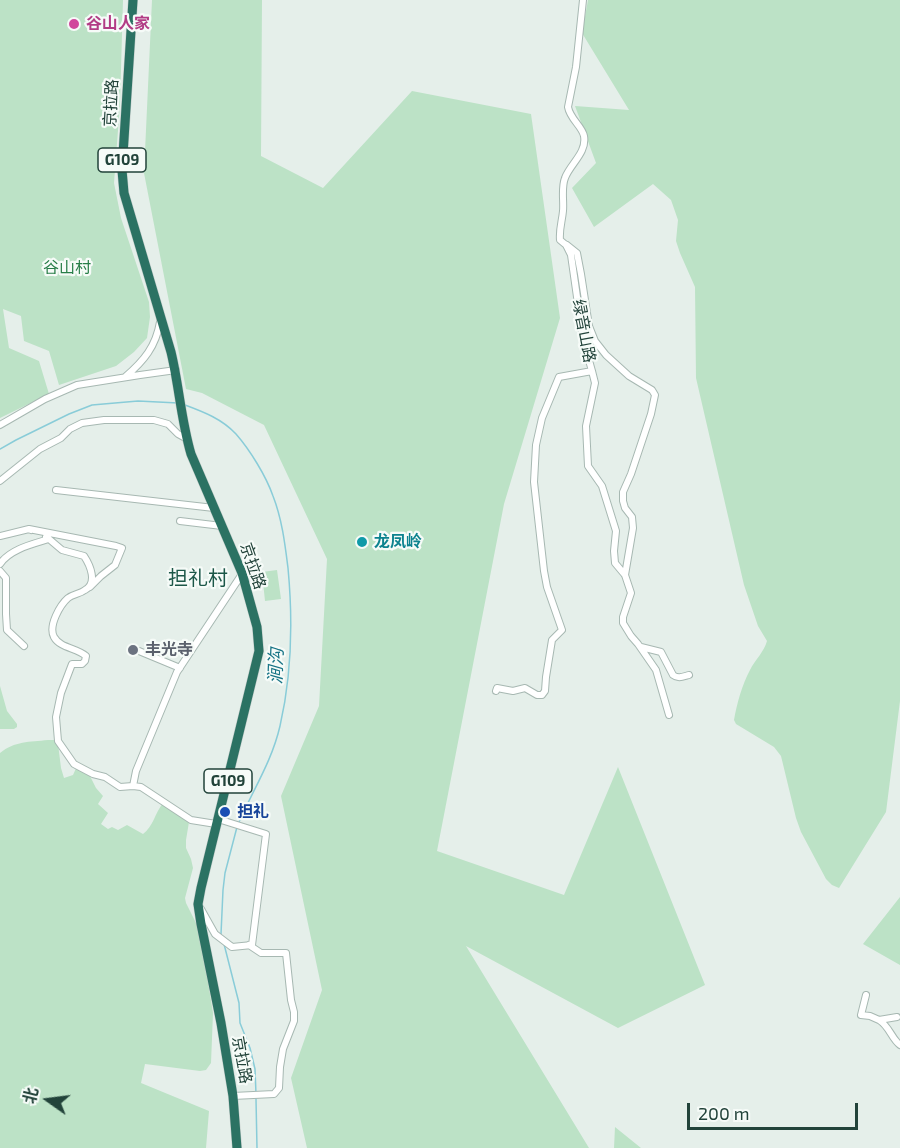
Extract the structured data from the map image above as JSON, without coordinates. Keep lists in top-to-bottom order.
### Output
{
  "streets": {
    "highway": ["京拉路", "G109"],
    "street": ["绿音山路"]
  },
  "districts": ["担礼村"],
  "water": ["涧沟"],
  "parks": ["谷山村"],
  "places": [
    "谷山人家",
    "龙凤岭",
    "丰光寺",
    "担礼"
  ],
  "scale_bar": "200 m",
  "north": "left"
}
